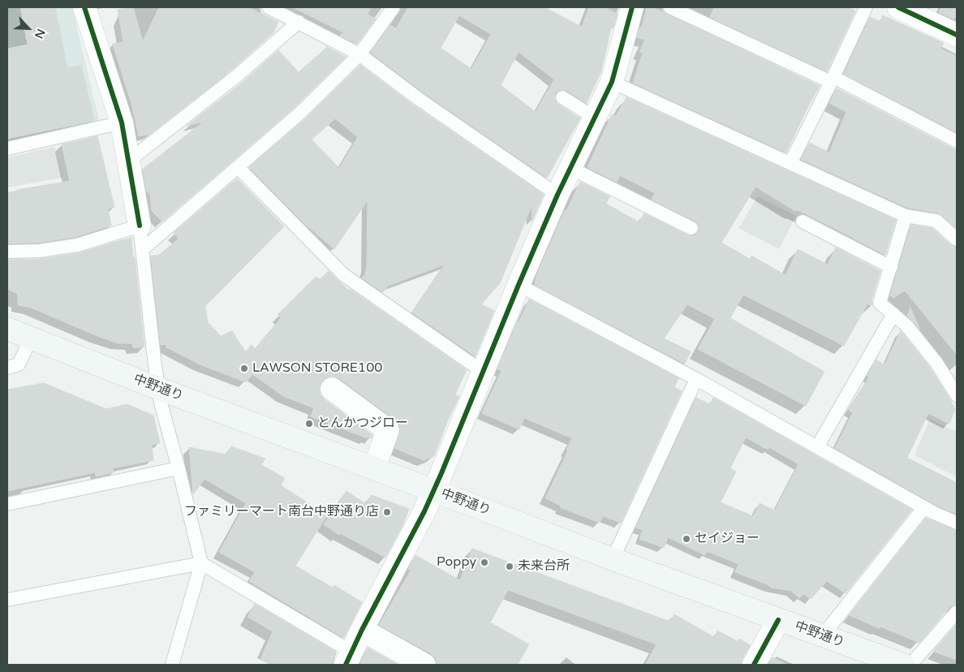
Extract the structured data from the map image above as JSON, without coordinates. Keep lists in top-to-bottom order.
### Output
{
  "streets": {
    "main road": ["中野通り"]
  },
  "places": [
    "LAWSON STORE100",
    "とんかつジロー",
    "ファミリーマート南台中野通り店",
    "セイジョー",
    "Poppy",
    "未来台所"
  ],
  "north": "bottom right"
}
